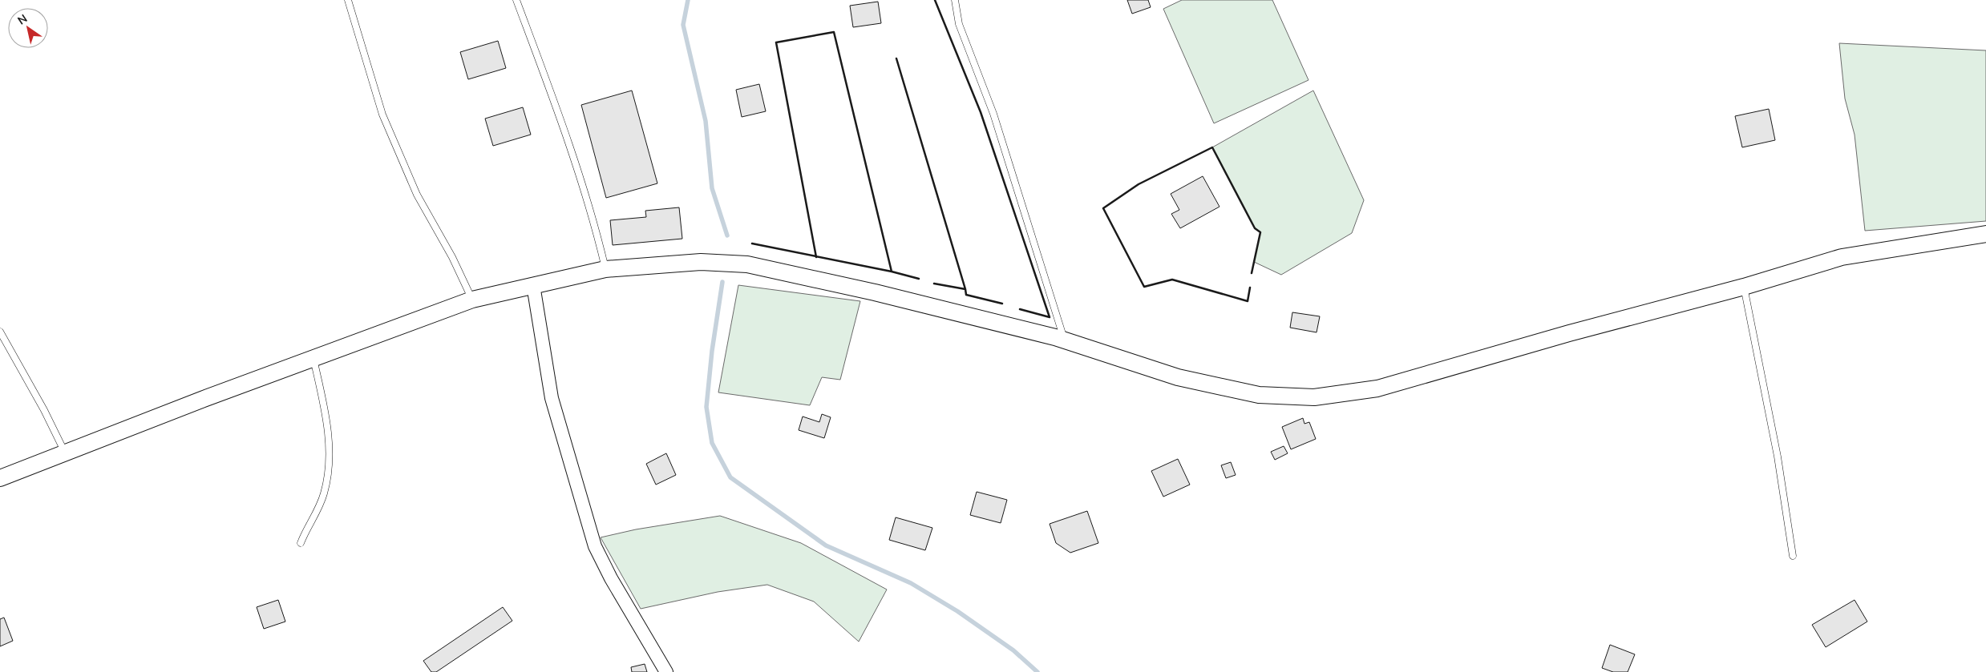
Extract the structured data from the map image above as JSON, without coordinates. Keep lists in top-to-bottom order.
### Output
{
  "north": "top left"
}
